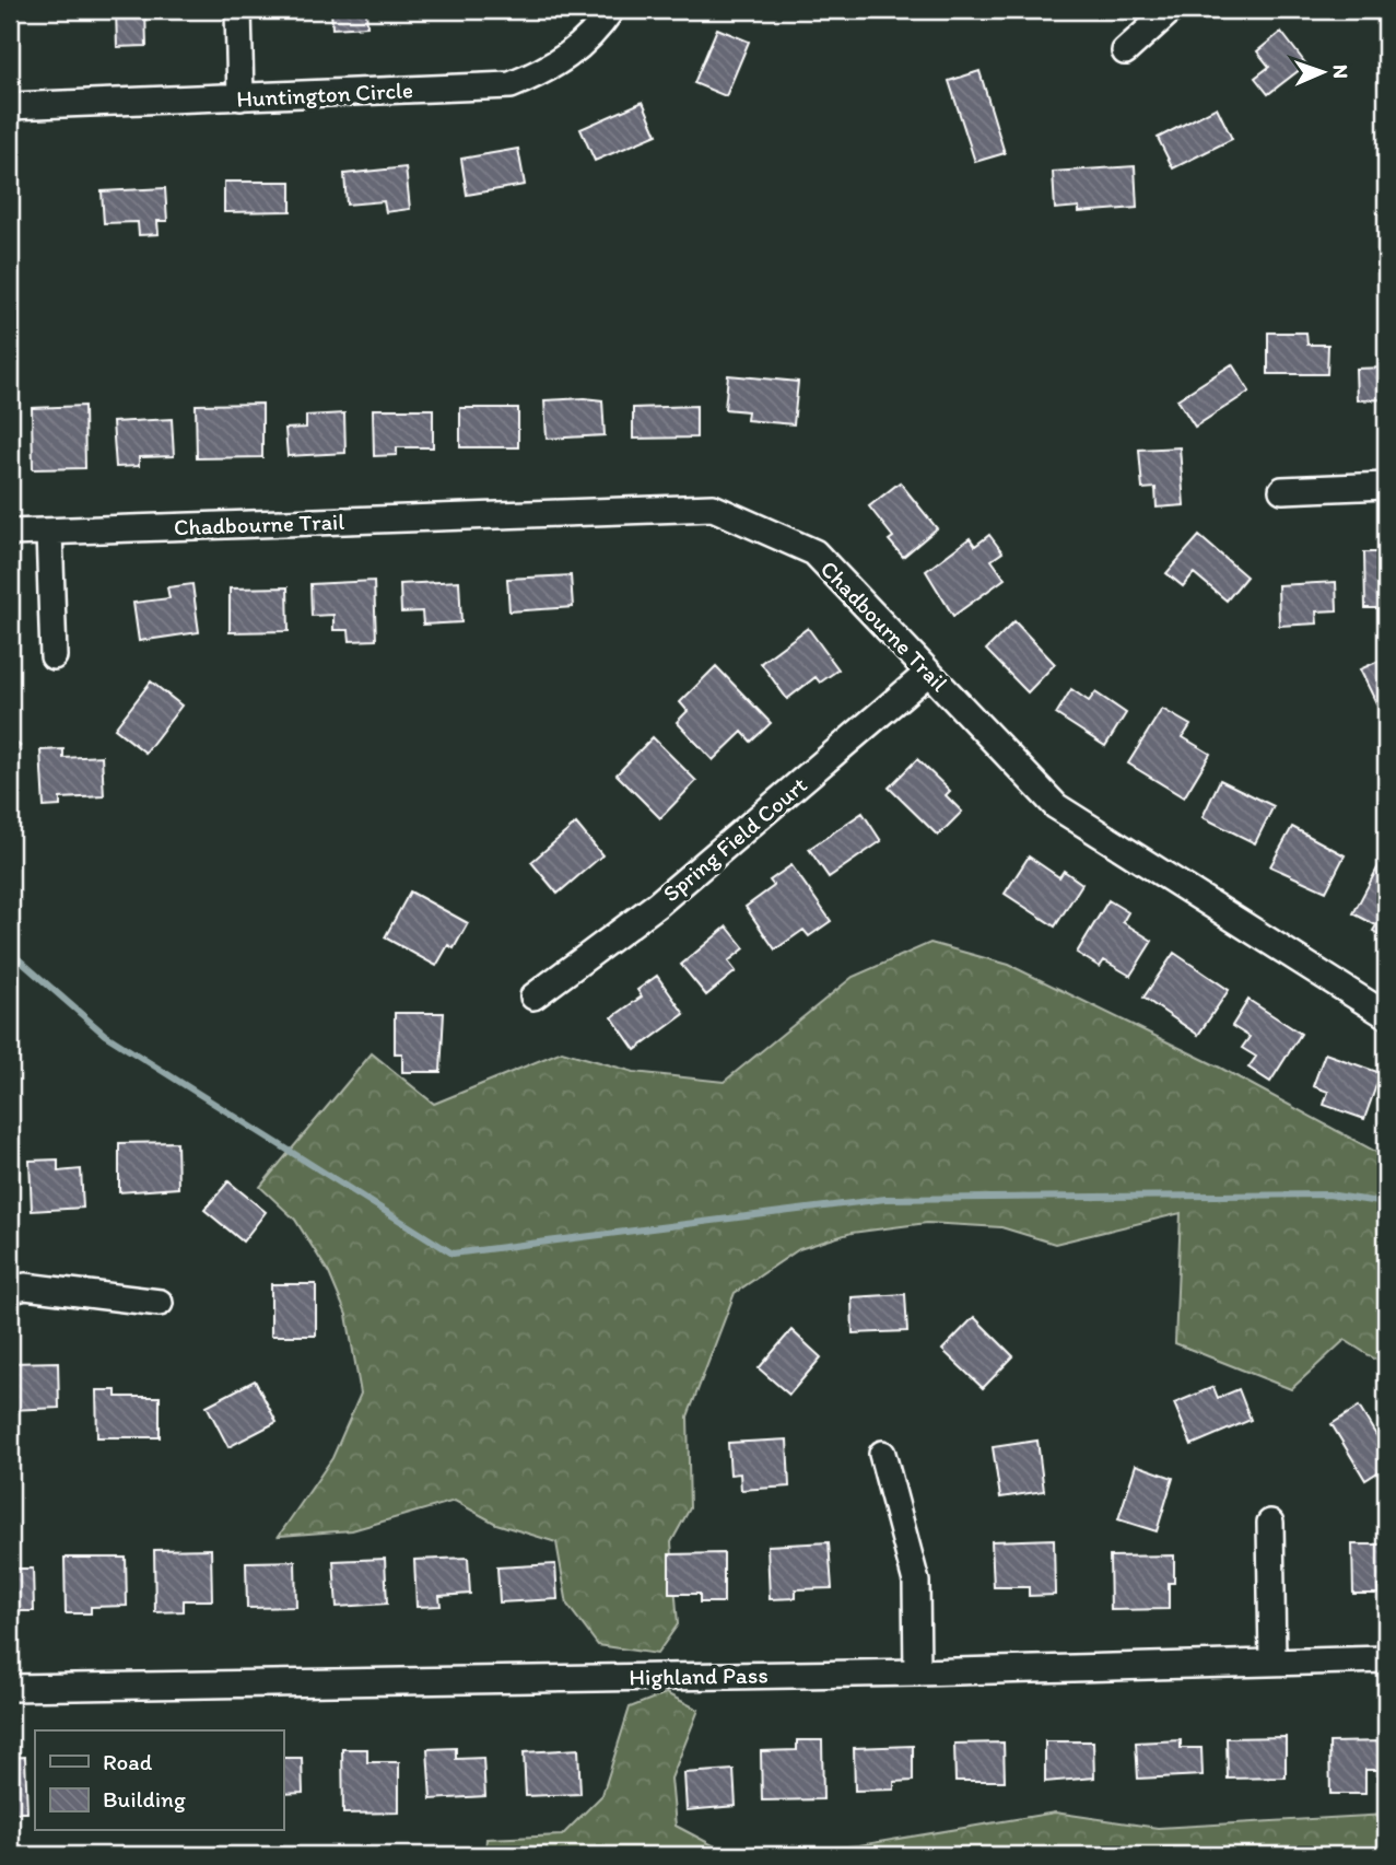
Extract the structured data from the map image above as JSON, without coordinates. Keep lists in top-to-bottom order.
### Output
{
  "streets": {
    "street": [
      "Huntington Circle",
      "Chadbourne Trail",
      "Spring Field Court",
      "Highland Pass"
    ]
  },
  "crossings": [
    ["Chadbourne Trail", "Spring Field Court"]
  ],
  "legend": ["Road", "Building"],
  "north": "right"
}
